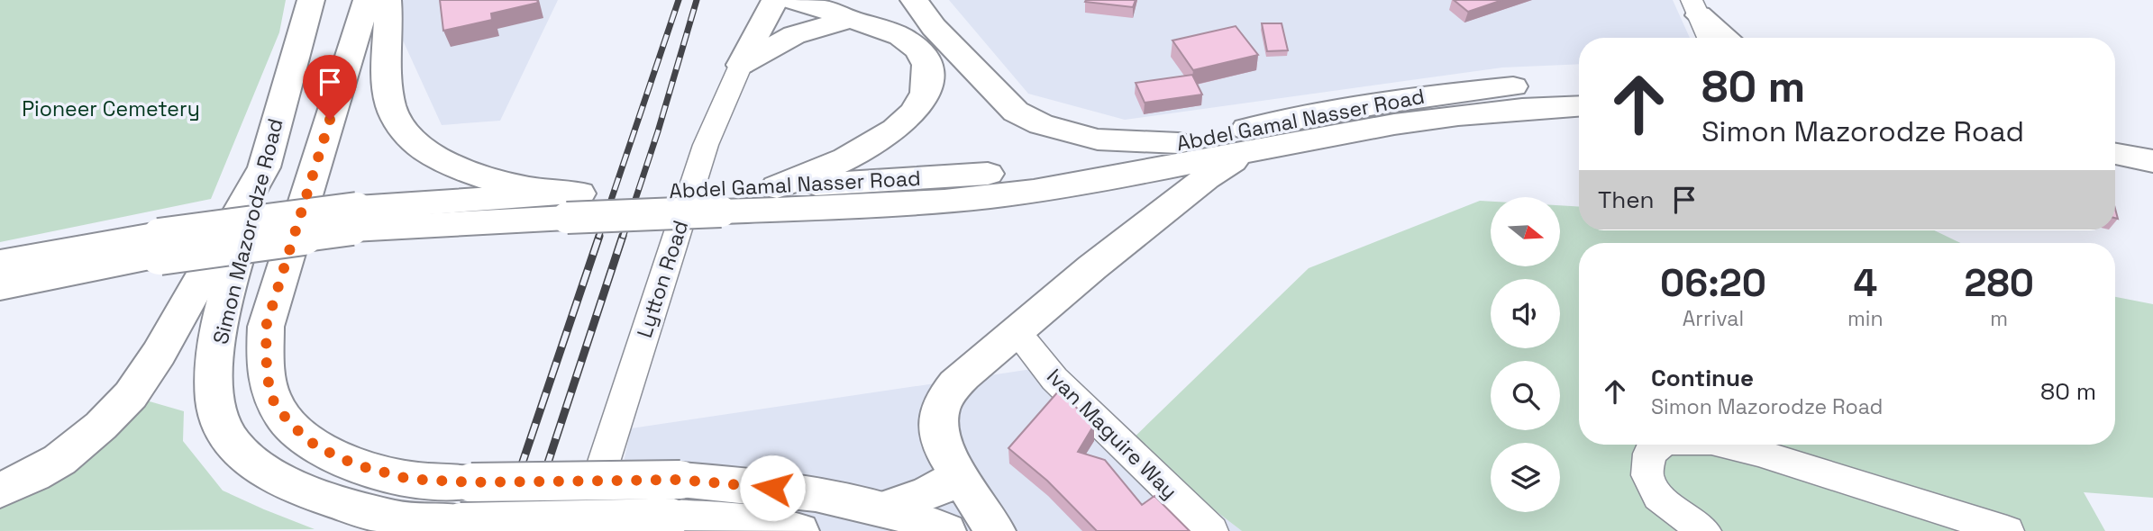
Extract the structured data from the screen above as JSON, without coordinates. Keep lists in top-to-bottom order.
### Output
{
  "streets": {
    "main road": ["Abdel Gamal Nasser Road", "Simon Mazorodze Road", "Lytton Road"],
    "street": ["Ivan Maguire Way"]
  },
  "parks": ["Pioneer Cemetery"],
  "north": "right",
  "page": {
    "turn": ["80 m", "Simon Mazorodze Road"],
    "then": "Then",
    "eta": [
      "06:20",
      "Arrival",
      "4",
      "min",
      "280",
      "m"
    ],
    "list": [
      {
        "name": "Continue",
        "note": "Simon Mazorodze Road",
        "value": "80 m"
      }
    ]
  }
}
